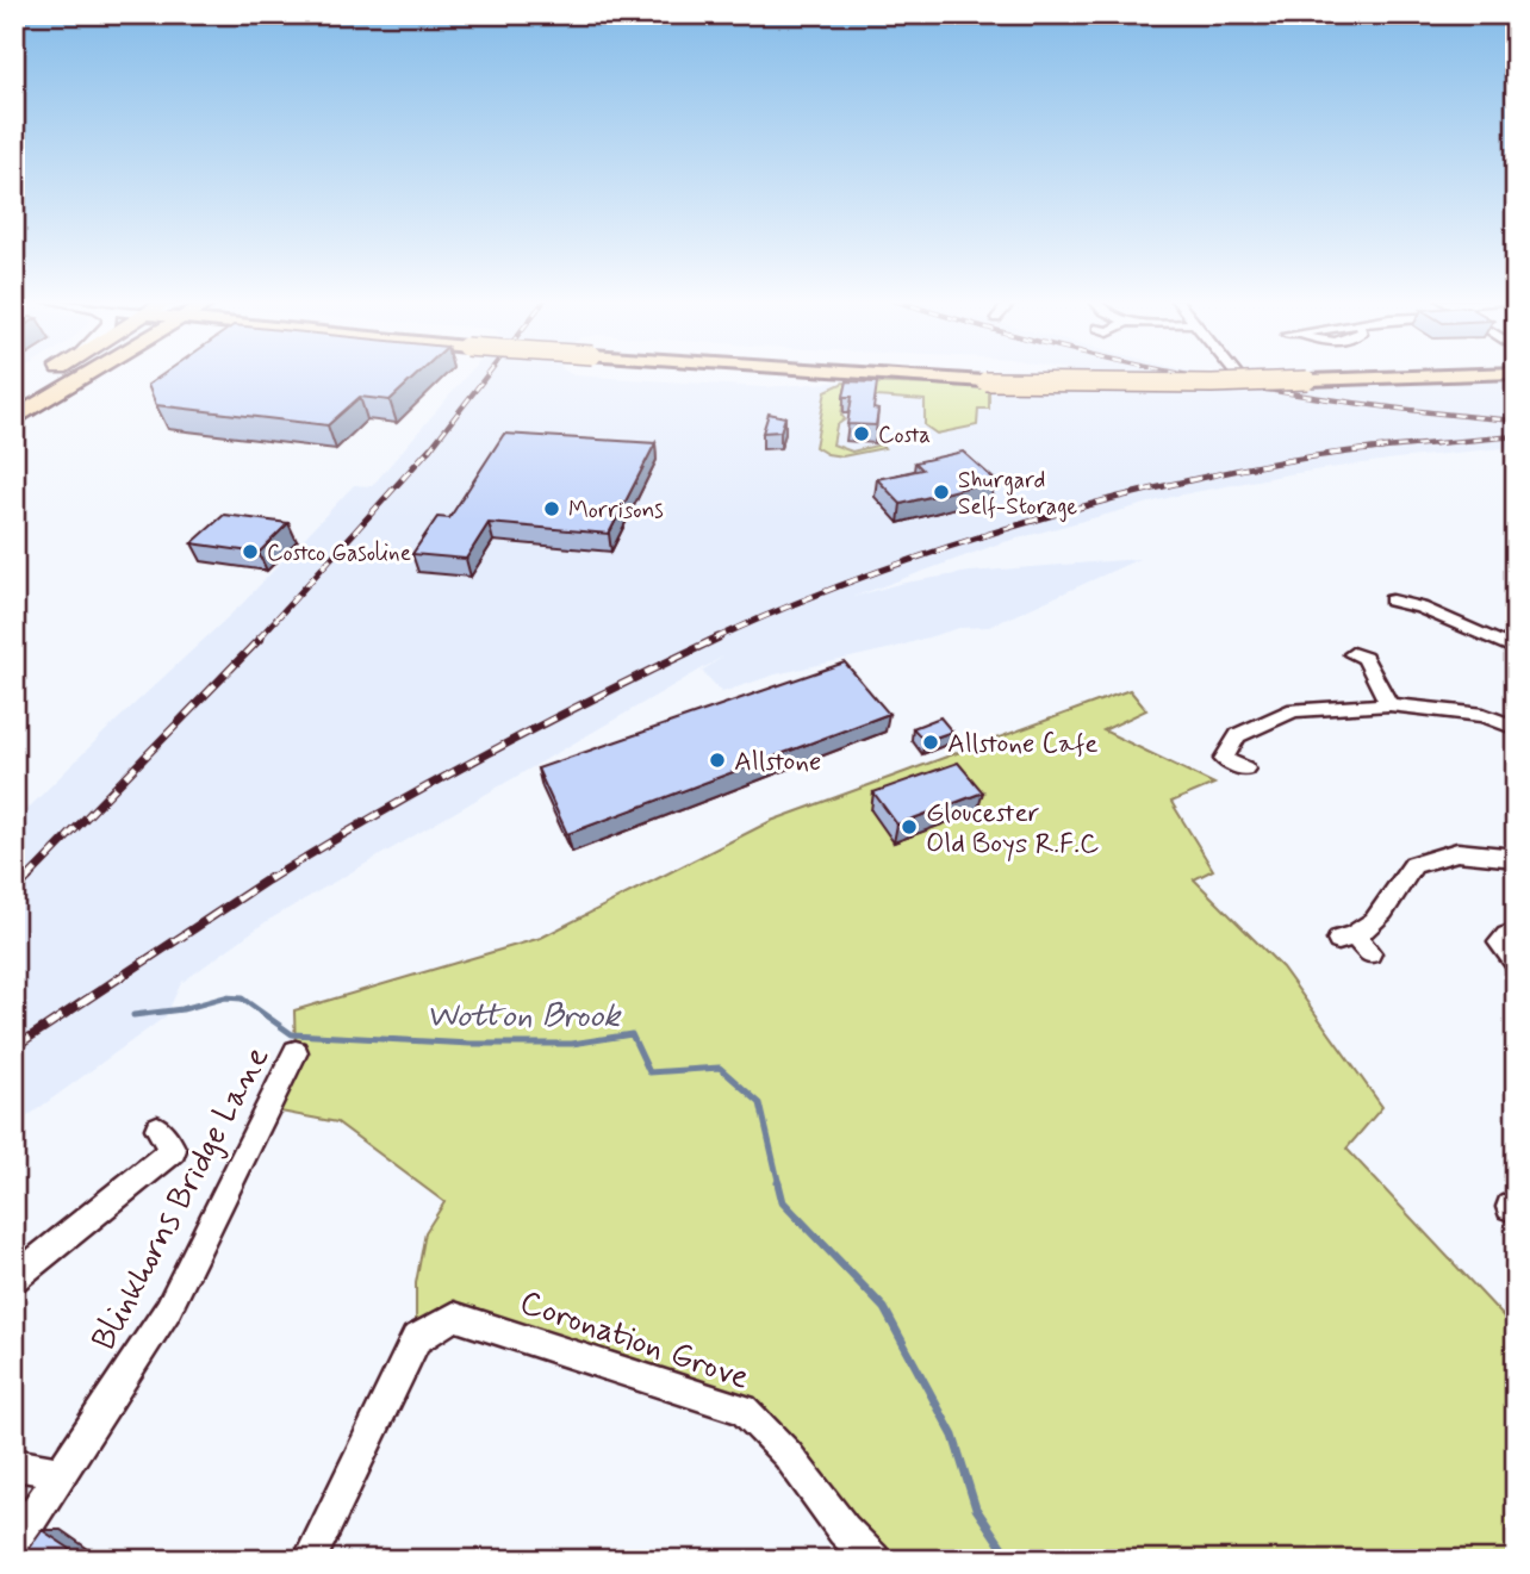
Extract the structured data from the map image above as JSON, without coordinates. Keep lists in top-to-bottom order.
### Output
{
  "streets": {
    "street": ["Blinkhorns Bridge Lane", "Coronation Grove"]
  },
  "water": ["Wotton Brook"],
  "places": [
    "Costa",
    "Shurgard Self-Storage",
    "Morrisons",
    "Costco Gasoline",
    "Allstone Cafe",
    "Allstone",
    "Gloucester Old Boys R.F.C"
  ]
}
